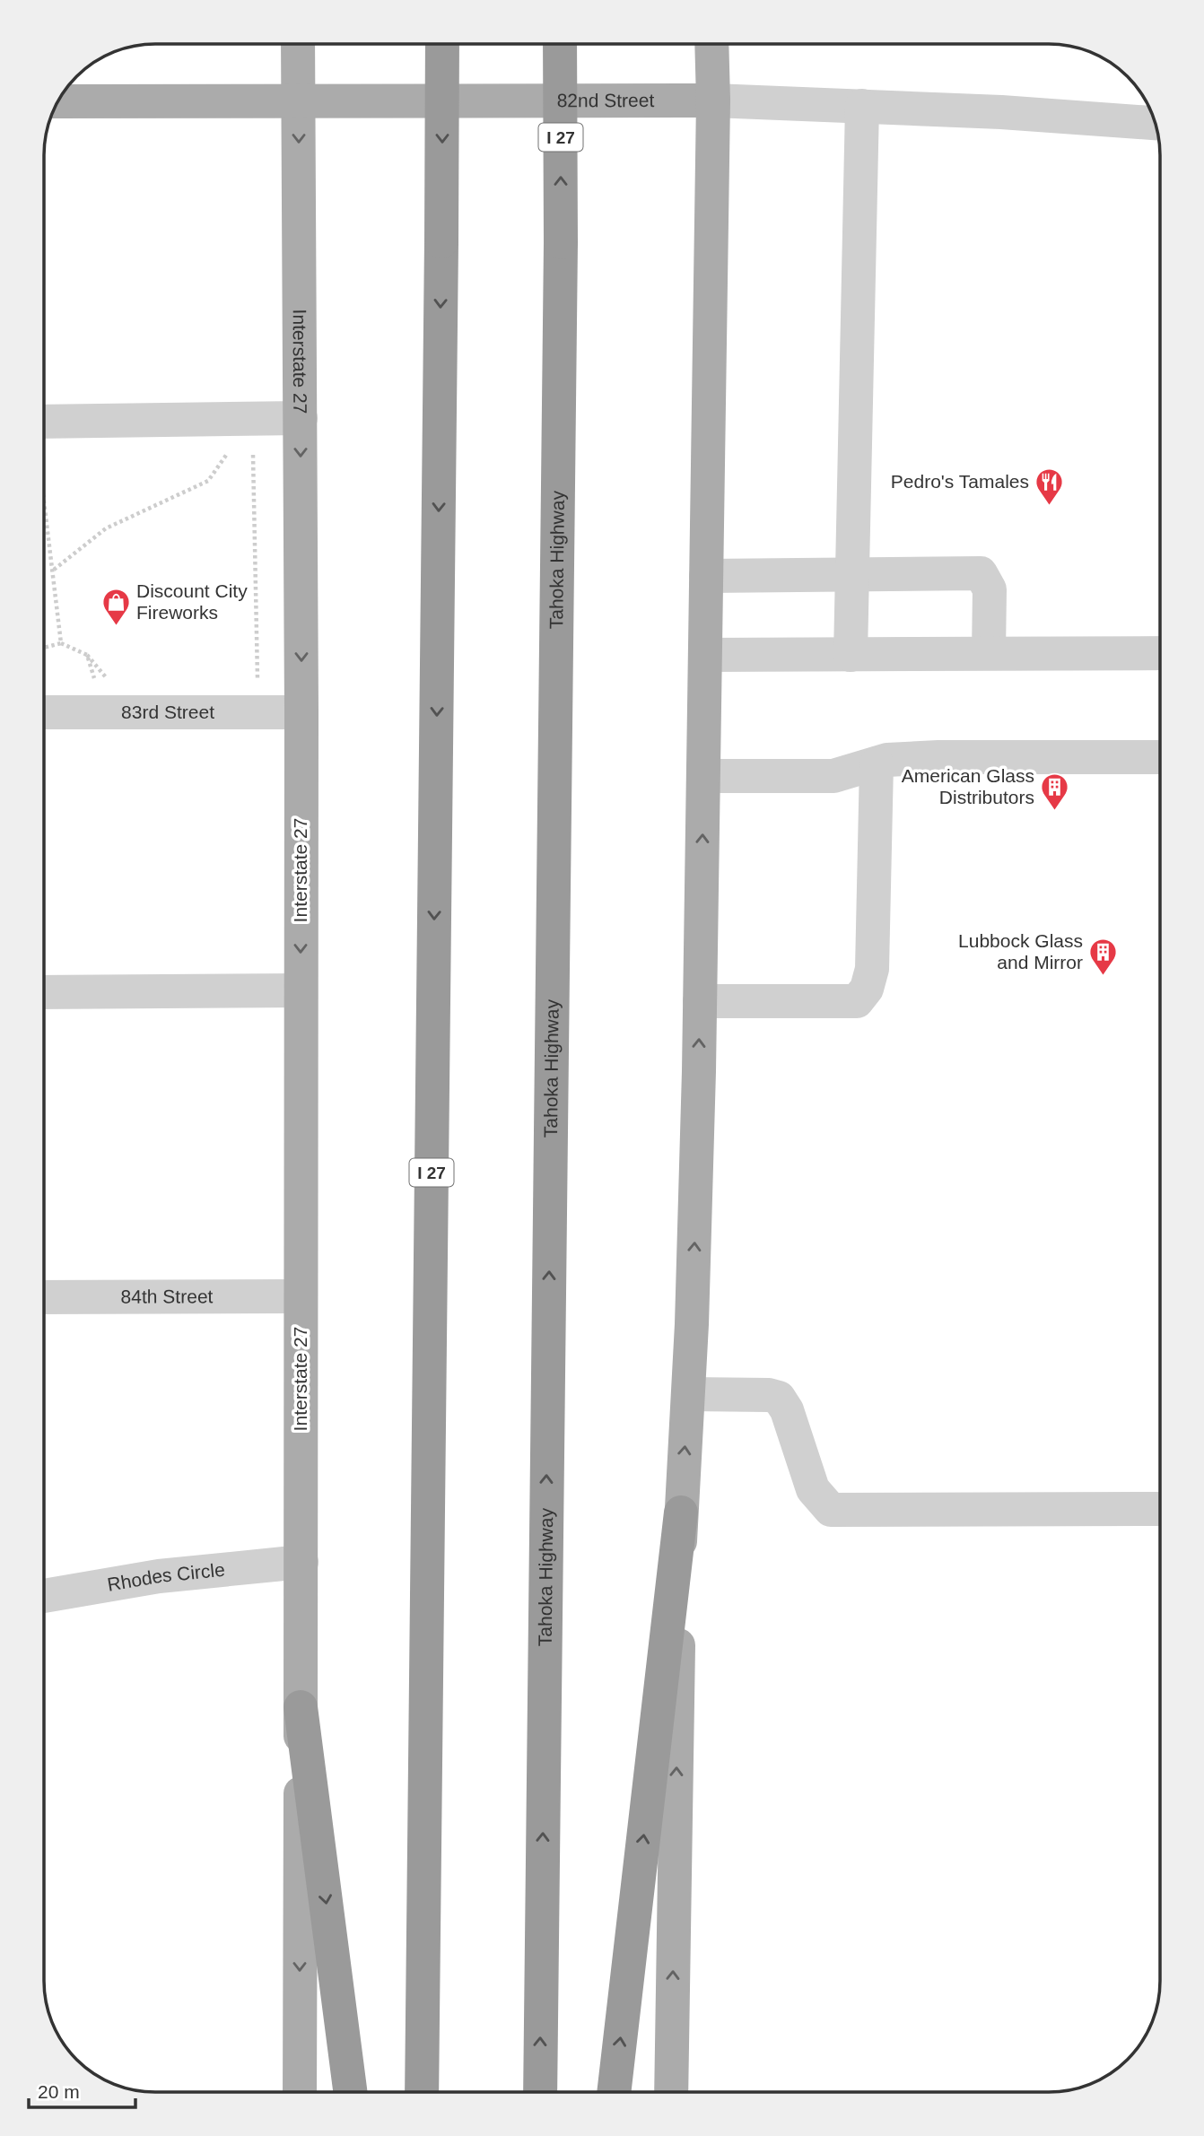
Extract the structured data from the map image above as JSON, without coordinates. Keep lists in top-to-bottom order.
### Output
{
  "streets": {
    "highway": ["I 27", "Tahoka Highway"],
    "main road": ["82nd Street", "Interstate 27"],
    "street": ["83rd Street", "84th Street", "Rhodes Circle"]
  },
  "crossings": [
    ["82nd Street", "Interstate 27"],
    ["Interstate 27", "83rd Street"],
    ["Interstate 27", "84th Street"],
    ["Interstate 27", "Rhodes Circle"]
  ],
  "one_way": ["Interstate 27"],
  "places": {
    "restaurant": ["Pedro's Tamales"],
    "shop": ["Discount City Fireworks"],
    "building": ["American Glass Distributors", "Lubbock Glass and Mirror"]
  },
  "scale_bar": "20 m"
}
